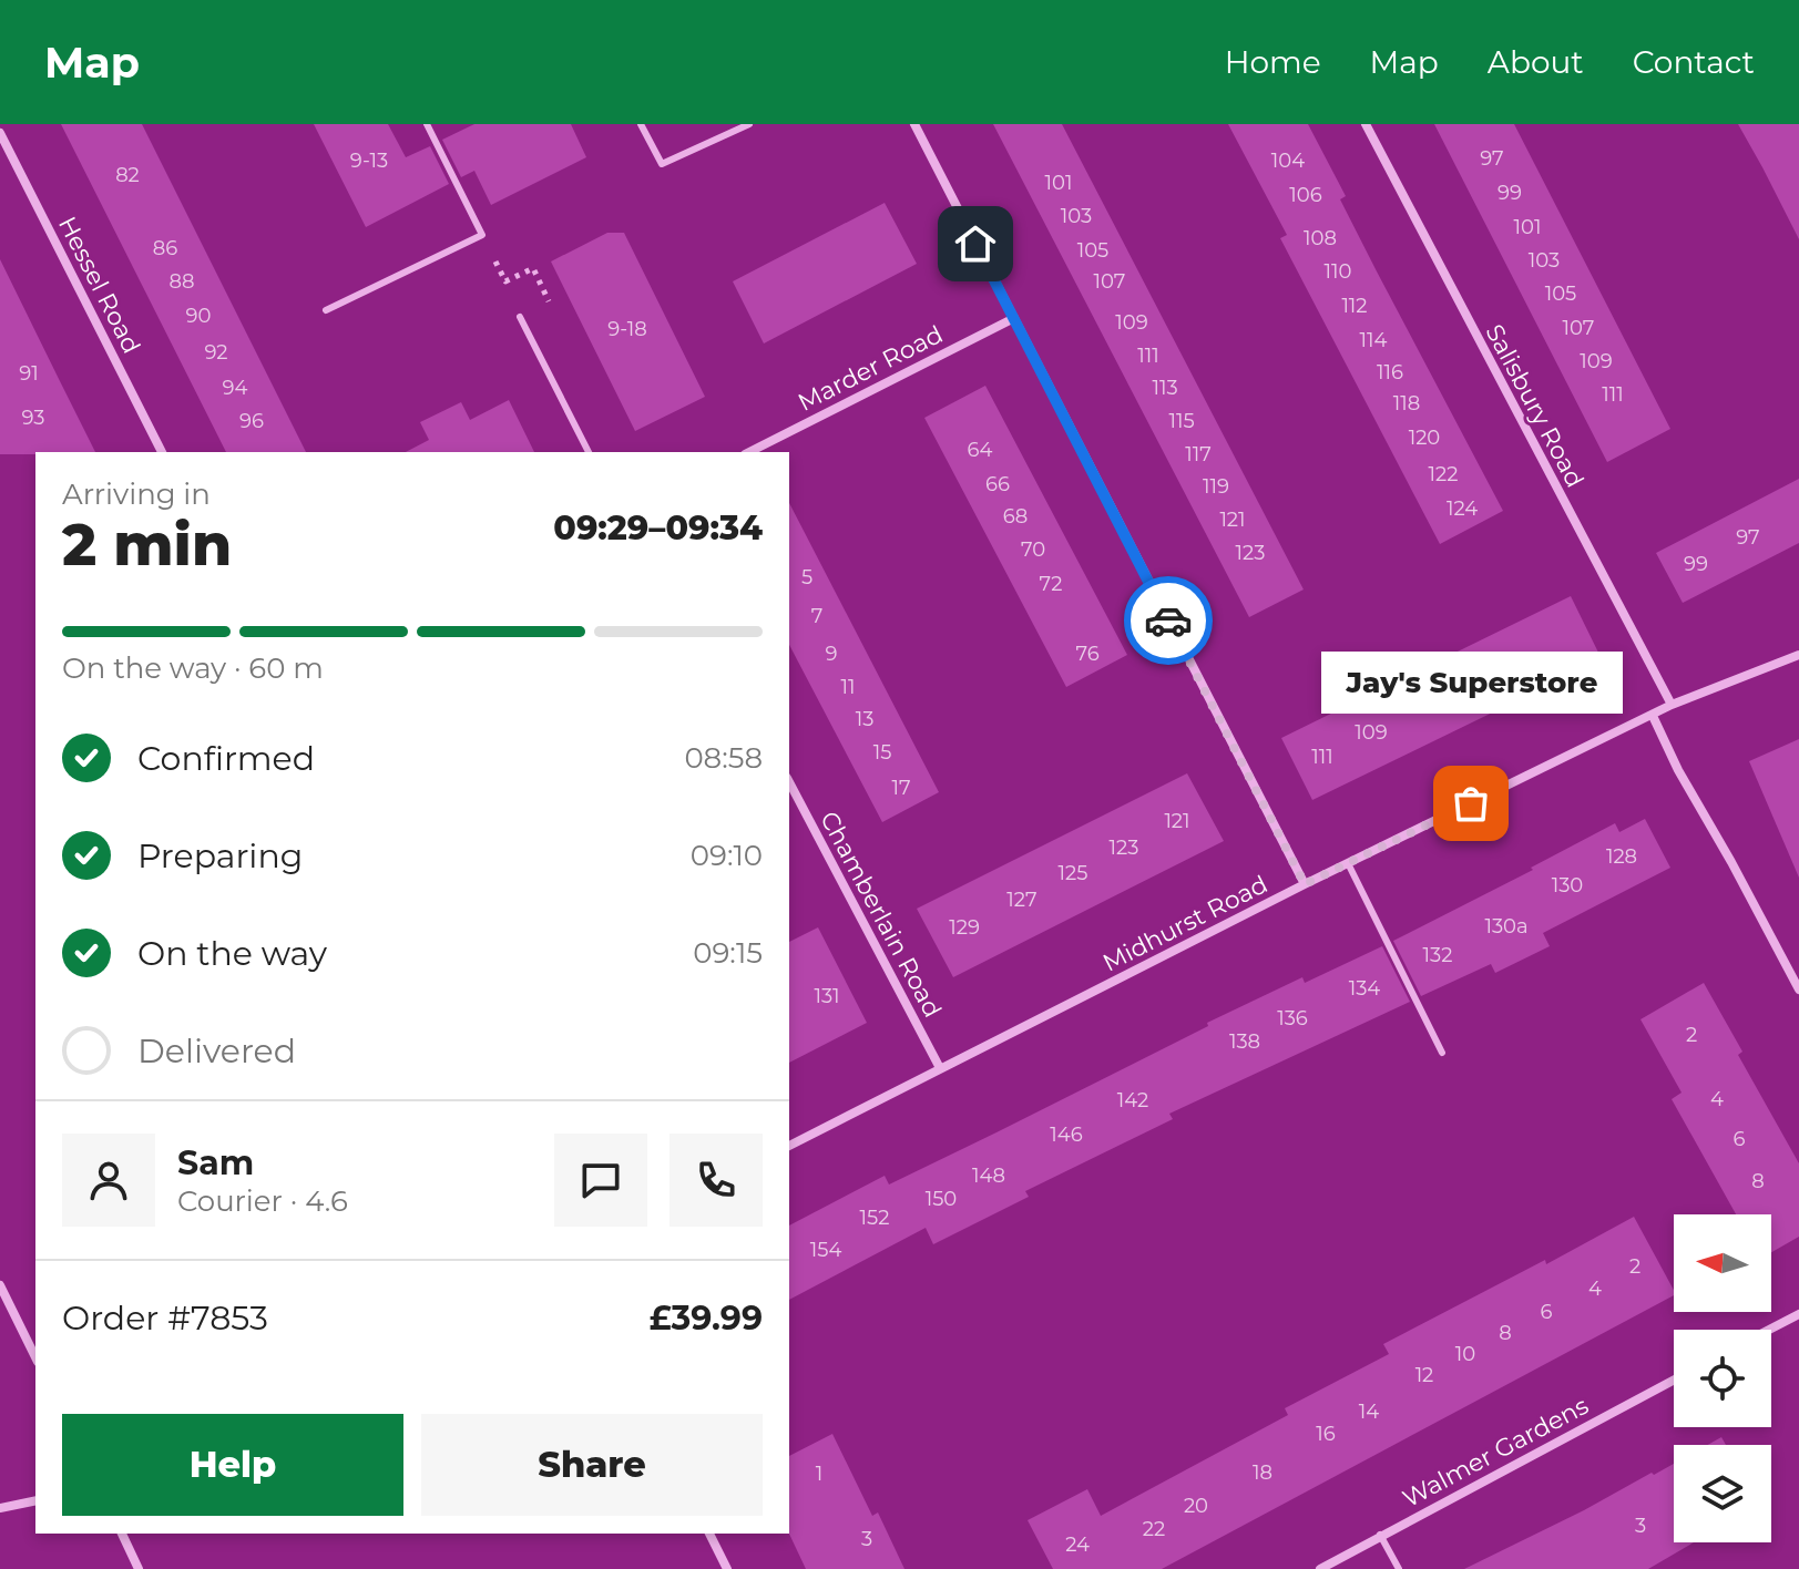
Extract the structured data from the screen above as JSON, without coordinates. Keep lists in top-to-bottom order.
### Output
{
  "streets": {
    "street": [
      "Hessel Road",
      "Marder Road",
      "Salisbury Road",
      "Chamberlain Road",
      "Midhurst Road",
      "Walmer Gardens"
    ]
  },
  "crossings": [
    ["Salisbury Road", "Midhurst Road"],
    ["Chamberlain Road", "Midhurst Road"]
  ],
  "places": ["Jay's Superstore"],
  "house_numbers": [
    "97",
    "9-13",
    "104",
    "82",
    "101",
    "99",
    "106",
    "103",
    "101",
    "108",
    "86",
    "105",
    "103",
    "110",
    "88",
    "107",
    "105",
    "112",
    "90",
    "109",
    "107",
    "9-18",
    "114",
    "92",
    "111",
    "109",
    "116",
    "91",
    "94",
    "113",
    "111",
    "118",
    "93",
    "96",
    "115",
    "120",
    "64",
    "117",
    "122",
    "66",
    "119",
    "124",
    "68",
    "121",
    "97",
    "70",
    "123",
    "99",
    "5",
    "72",
    "7",
    "9",
    "76",
    "11",
    "13",
    "109",
    "15",
    "111",
    "17",
    "121",
    "123",
    "128",
    "125",
    "130",
    "127",
    "130a",
    "129",
    "132",
    "134",
    "131",
    "136",
    "2",
    "138",
    "4",
    "142",
    "146",
    "6",
    "148",
    "8",
    "150",
    "152",
    "154",
    "2",
    "4",
    "6",
    "8",
    "10",
    "12",
    "14",
    "16",
    "18",
    "1",
    "20",
    "3",
    "22",
    "3",
    "24"
  ],
  "north": "left",
  "page": {
    "header": "Map",
    "nav": [
      "Home",
      "Map",
      "About",
      "Contact"
    ],
    "heading": ["2 min", "Arriving in", "09:29–09:34"],
    "panel": [
      "Sam",
      "Courier · 4.6",
      "Order #7853",
      "£39.99"
    ],
    "bar": "On the way · 60 m",
    "bubble": "Jay's Superstore",
    "list": [
      ["Confirmed", "08:58"],
      ["Preparing", "09:10"],
      ["On the way", "09:15"],
      "Delivered"
    ],
    "buttons": ["Help", "Share"]
  }
}
